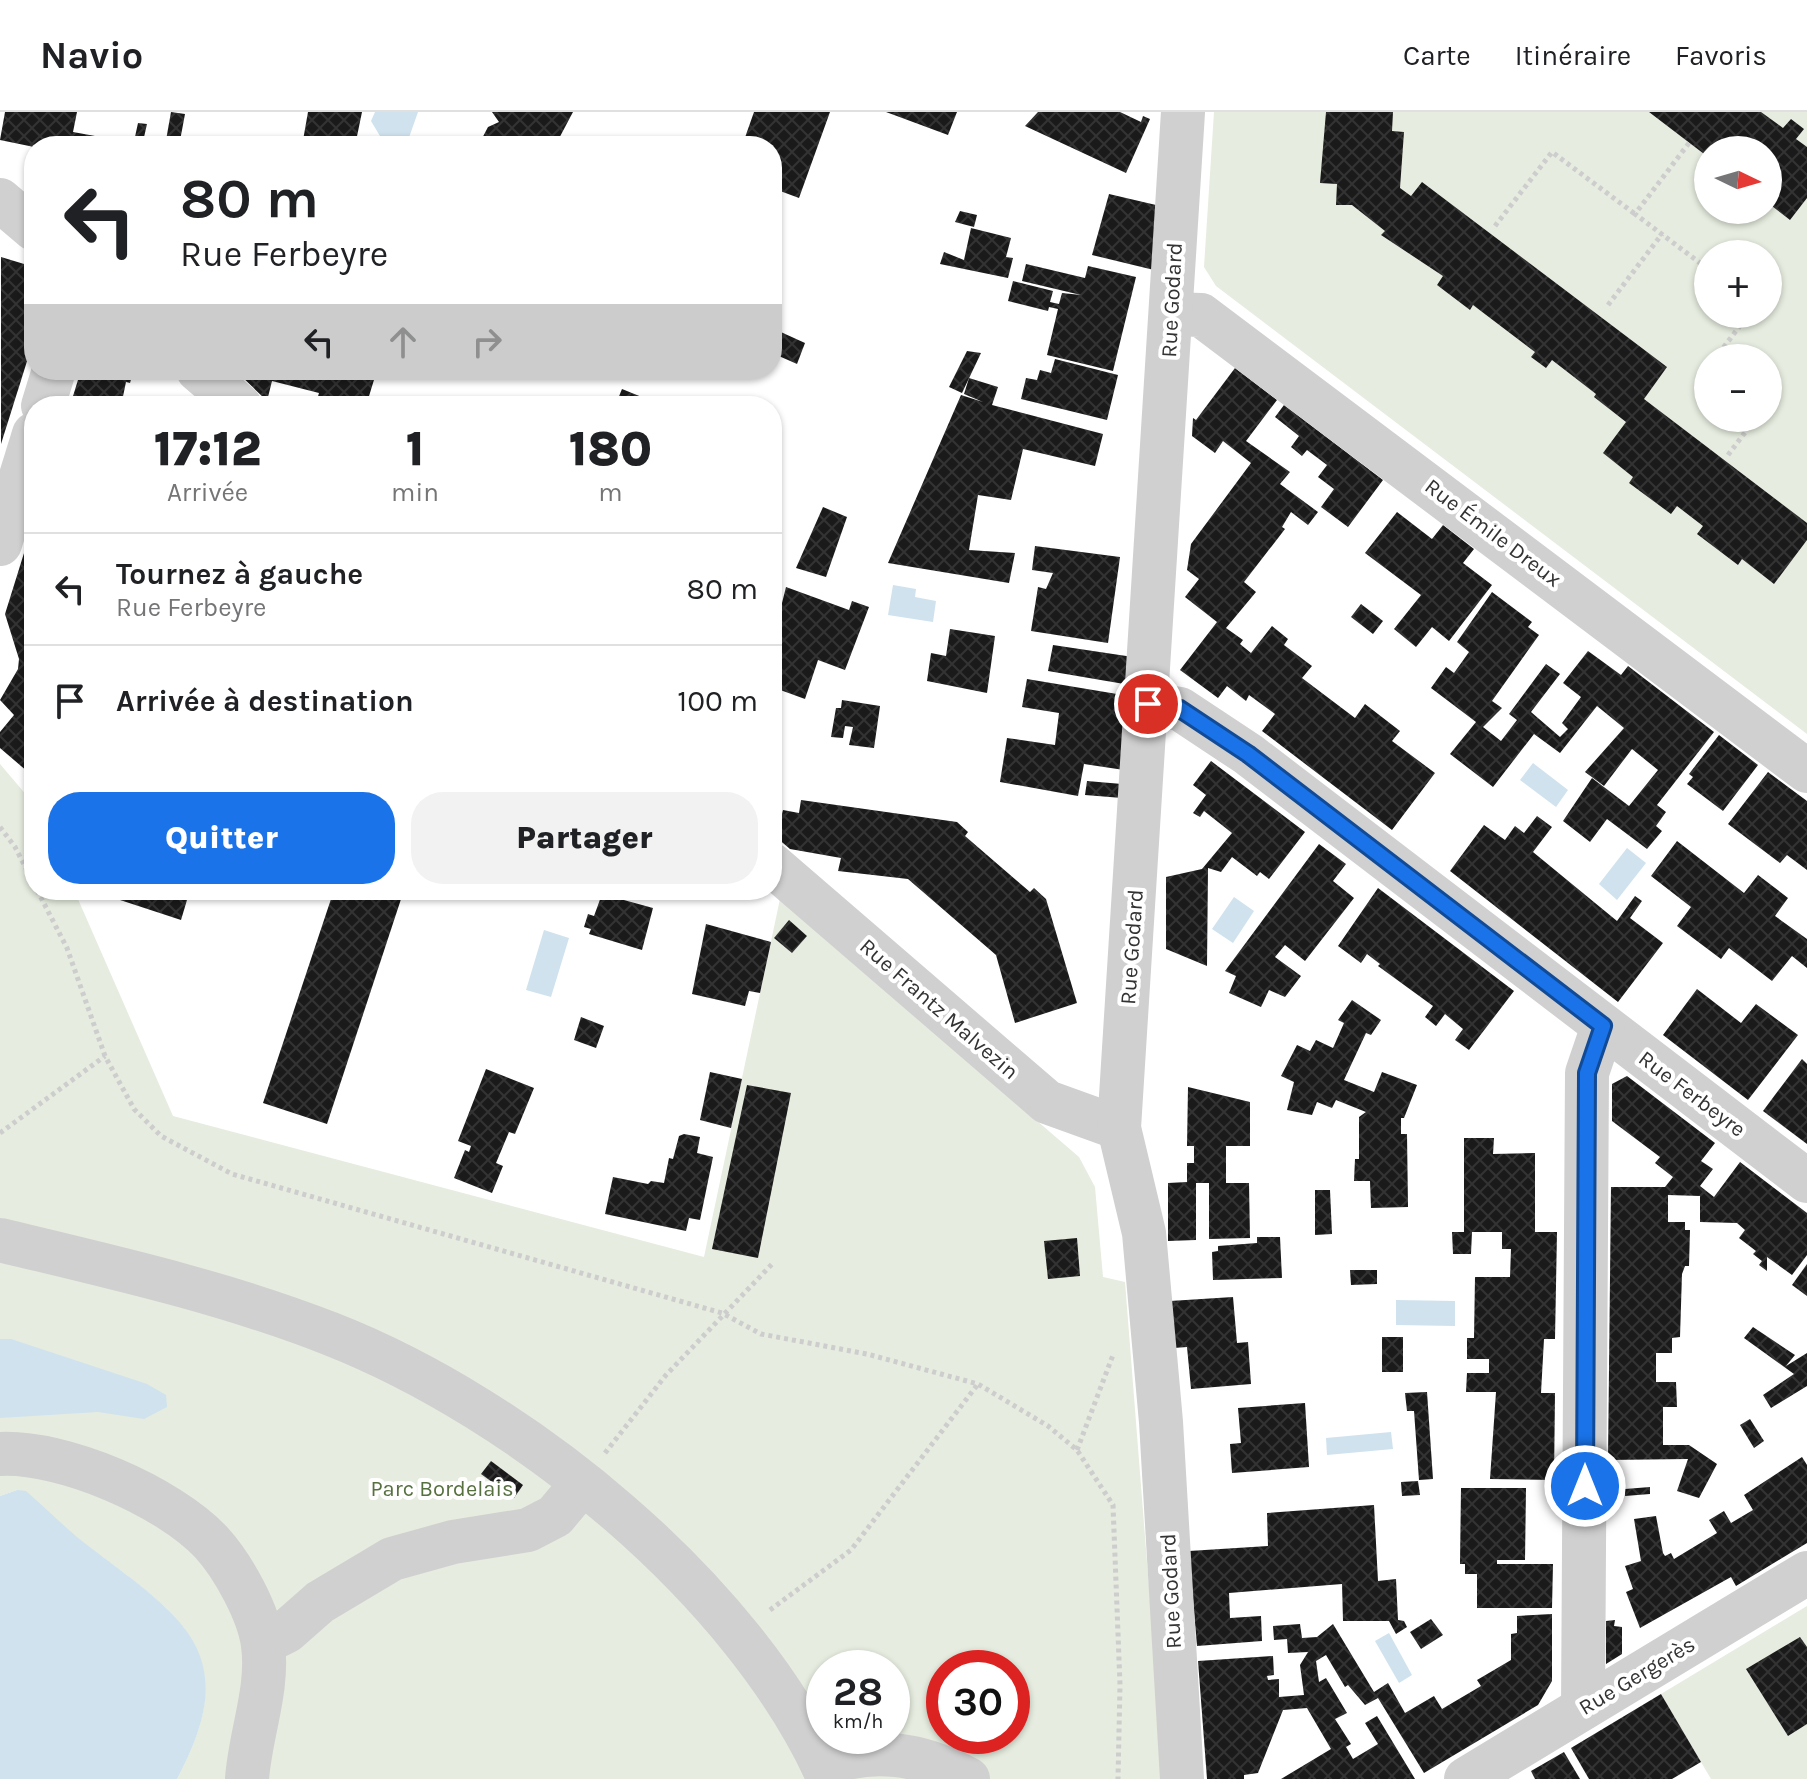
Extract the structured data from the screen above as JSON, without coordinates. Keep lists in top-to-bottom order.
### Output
{
  "streets": {
    "street": [
      "Rue Godard",
      "Rue Émile Dreux",
      "Rue Frantz Malvezin",
      "Rue Ferbeyre",
      "Rue Gergerès"
    ]
  },
  "crossings": [
    ["Rue Godard", "Rue Émile Dreux"],
    ["Rue Godard", "Rue Frantz Malvezin"],
    ["Rue Godard", "Rue Ferbeyre"]
  ],
  "parks": ["Parc Bordelais"],
  "north": "right",
  "page": {
    "header": "Navio",
    "nav": ["Carte", "Itinéraire", "Favoris"],
    "map_buttons": ["+", "−"],
    "turn": ["80 m", "Rue Ferbeyre"],
    "eta": [
      "17:12",
      "Arrivée",
      "1",
      "min",
      "180",
      "m"
    ],
    "list": [
      {
        "name": "Tournez à gauche",
        "note": "Rue Ferbeyre",
        "value": "80 m"
      },
      {
        "name": "Arrivée à destination",
        "value": "100 m"
      }
    ],
    "buttons": ["Quitter", "Partager"],
    "speed": "28 km/h",
    "limit": "30"
  }
}
